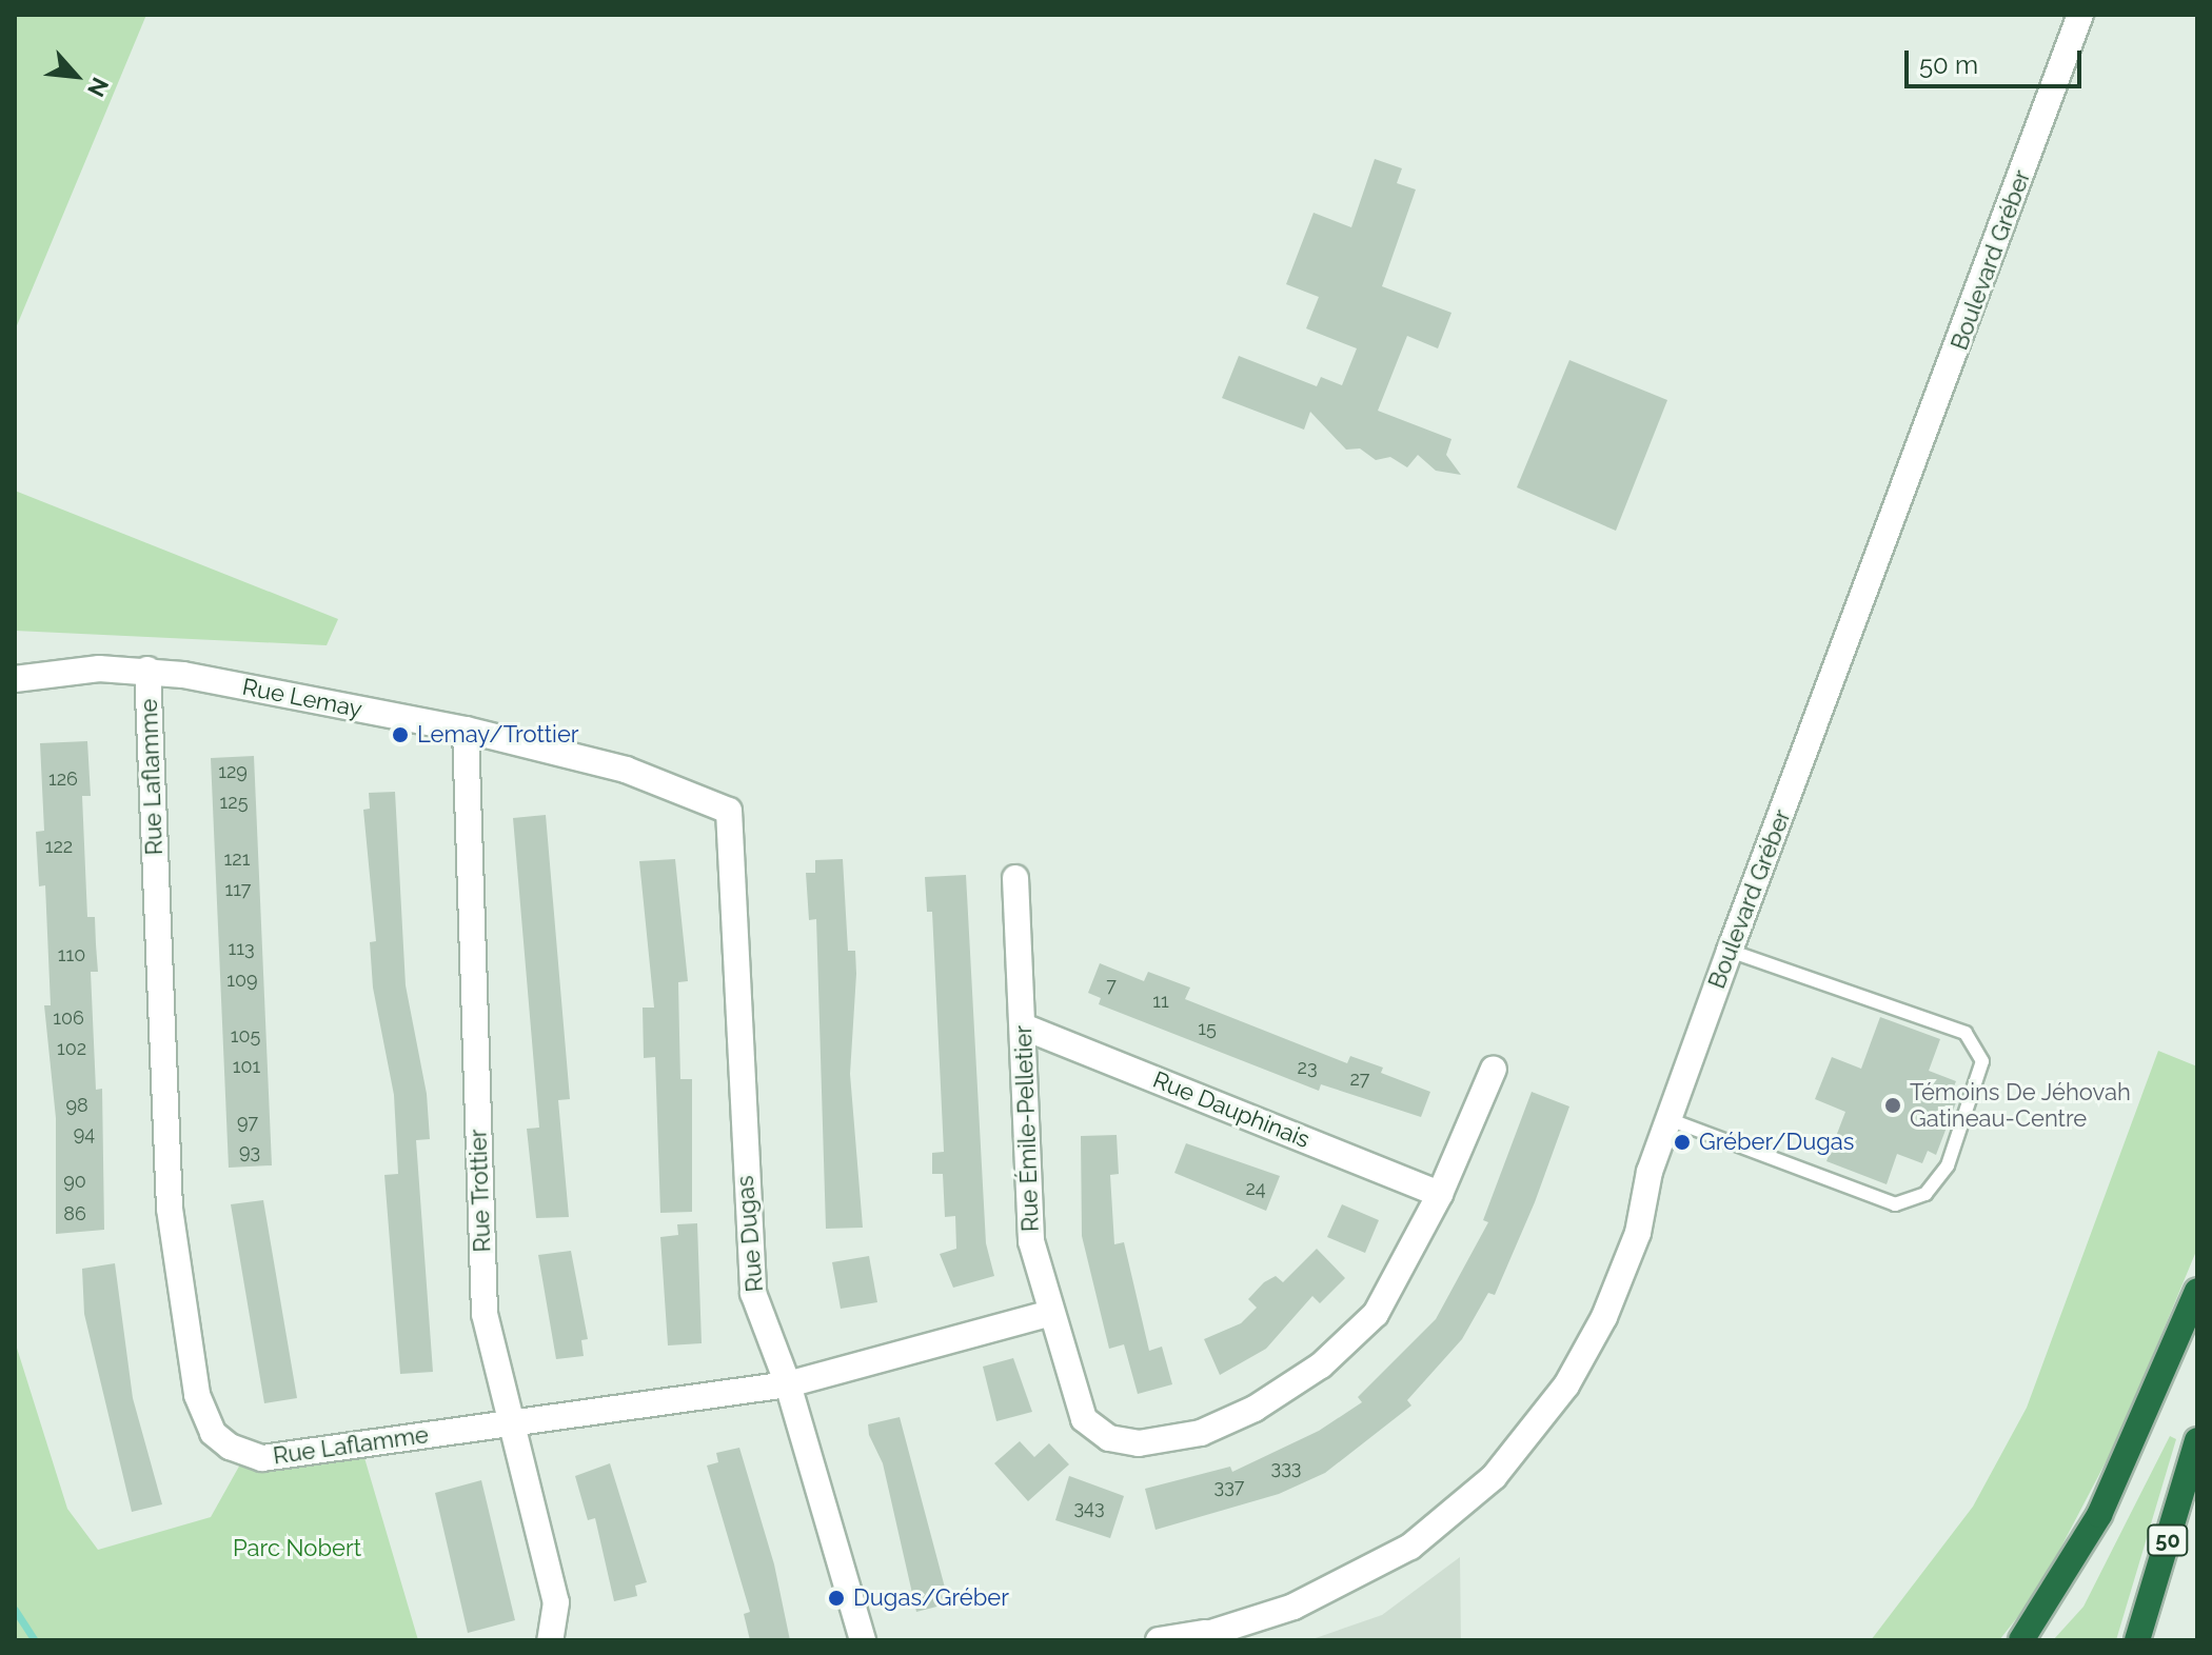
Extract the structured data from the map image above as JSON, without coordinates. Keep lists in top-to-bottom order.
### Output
{
  "streets": {
    "highway": ["50"],
    "street": [
      "Boulevard Gréber",
      "Rue Lemay",
      "Rue Laflamme",
      "Rue Dauphinais",
      "Rue Émile-Pelletier",
      "Rue Trottier",
      "Rue Dugas"
    ]
  },
  "crossings": [
    ["Rue Lemay", "Rue Laflamme"],
    ["Rue Lemay", "Rue Trottier"],
    ["Rue Lemay", "Rue Dugas"],
    ["Rue Laflamme", "Rue Émile-Pelletier"],
    ["Rue Laflamme", "Rue Trottier"],
    ["Rue Laflamme", "Rue Dugas"],
    ["Rue Dauphinais", "Rue Émile-Pelletier"]
  ],
  "parks": ["Parc Nobert"],
  "places": [
    "Lemay/Trottier",
    "Témoins De Jéhovah Gatineau-Centre",
    "Gréber/Dugas",
    "Dugas/Gréber"
  ],
  "house_numbers": [
    "129",
    "126",
    "125",
    "122",
    "121",
    "117",
    "113",
    "110",
    "109",
    "7",
    "11",
    "106",
    "15",
    "105",
    "102",
    "101",
    "23",
    "27",
    "98",
    "97",
    "94",
    "93",
    "90",
    "24",
    "86",
    "333",
    "337",
    "343"
  ],
  "scale_bar": "50 m",
  "north": "bottom right"
}
